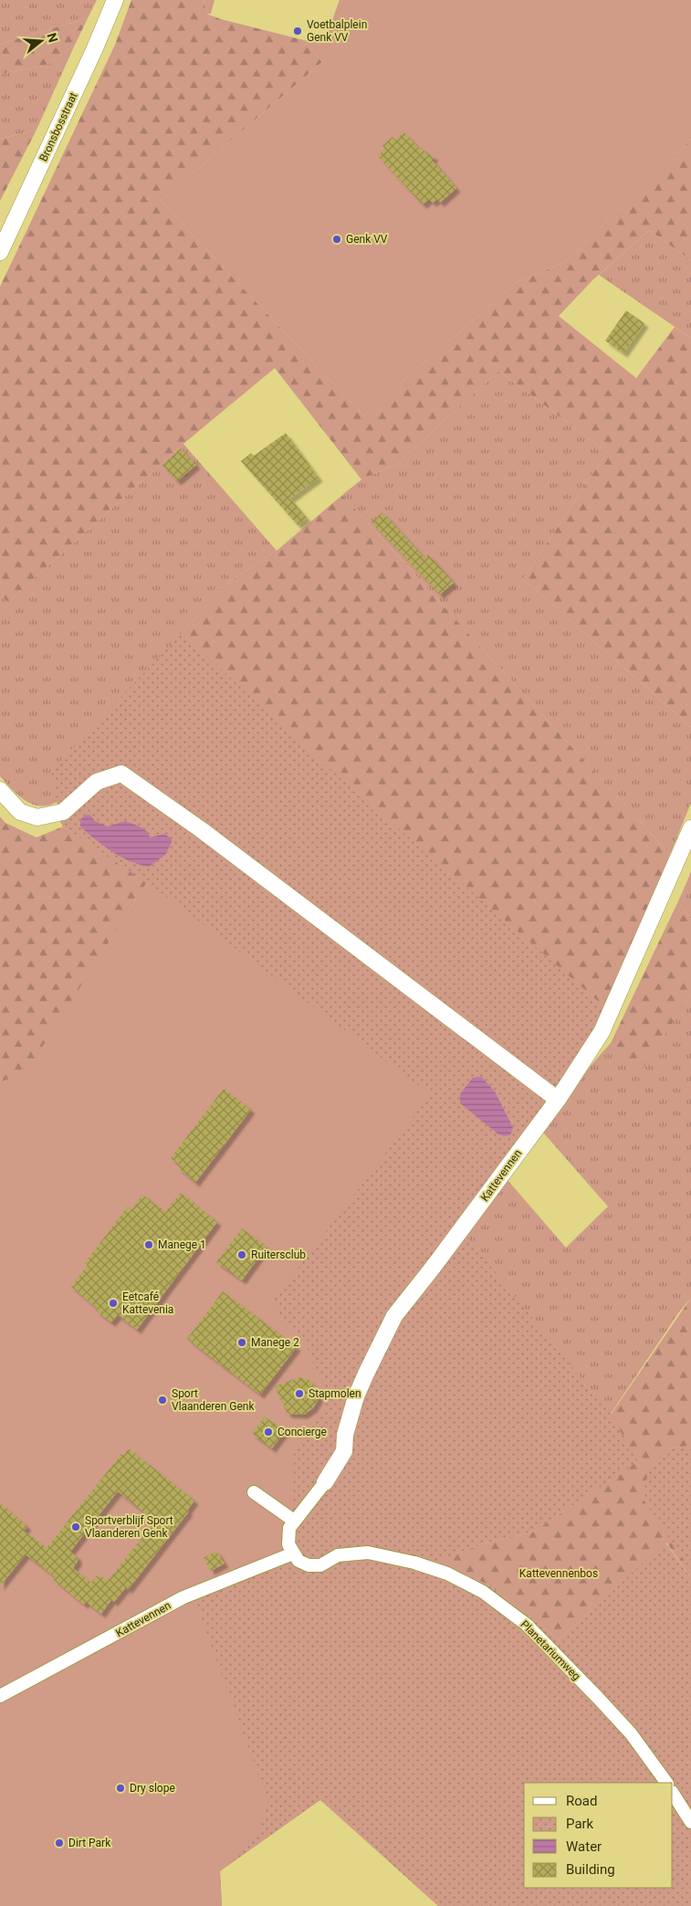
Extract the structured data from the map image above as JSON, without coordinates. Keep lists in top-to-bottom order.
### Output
{
  "streets": {
    "street": ["Bronsbosstraat", "Kattevennen", "Planetariumweg"]
  },
  "crossings": [
    ["Kattevennen", "Planetariumweg"]
  ],
  "parks": ["Kattevennenbos"],
  "places": [
    "Voetbalplein Genk VV",
    "Genk VV",
    "Manege 1",
    "Ruitersclub",
    "Eetcafé Kattevenia",
    "Manege 2",
    "Stapmolen",
    "Sport Vlaanderen Genk",
    "Concierge",
    "Sportverblijf Sport Vlaanderen Genk",
    "Dry slope",
    "Dirt Park"
  ],
  "legend": [
    "Road",
    "Park",
    "Water",
    "Building"
  ],
  "north": "right"
}
